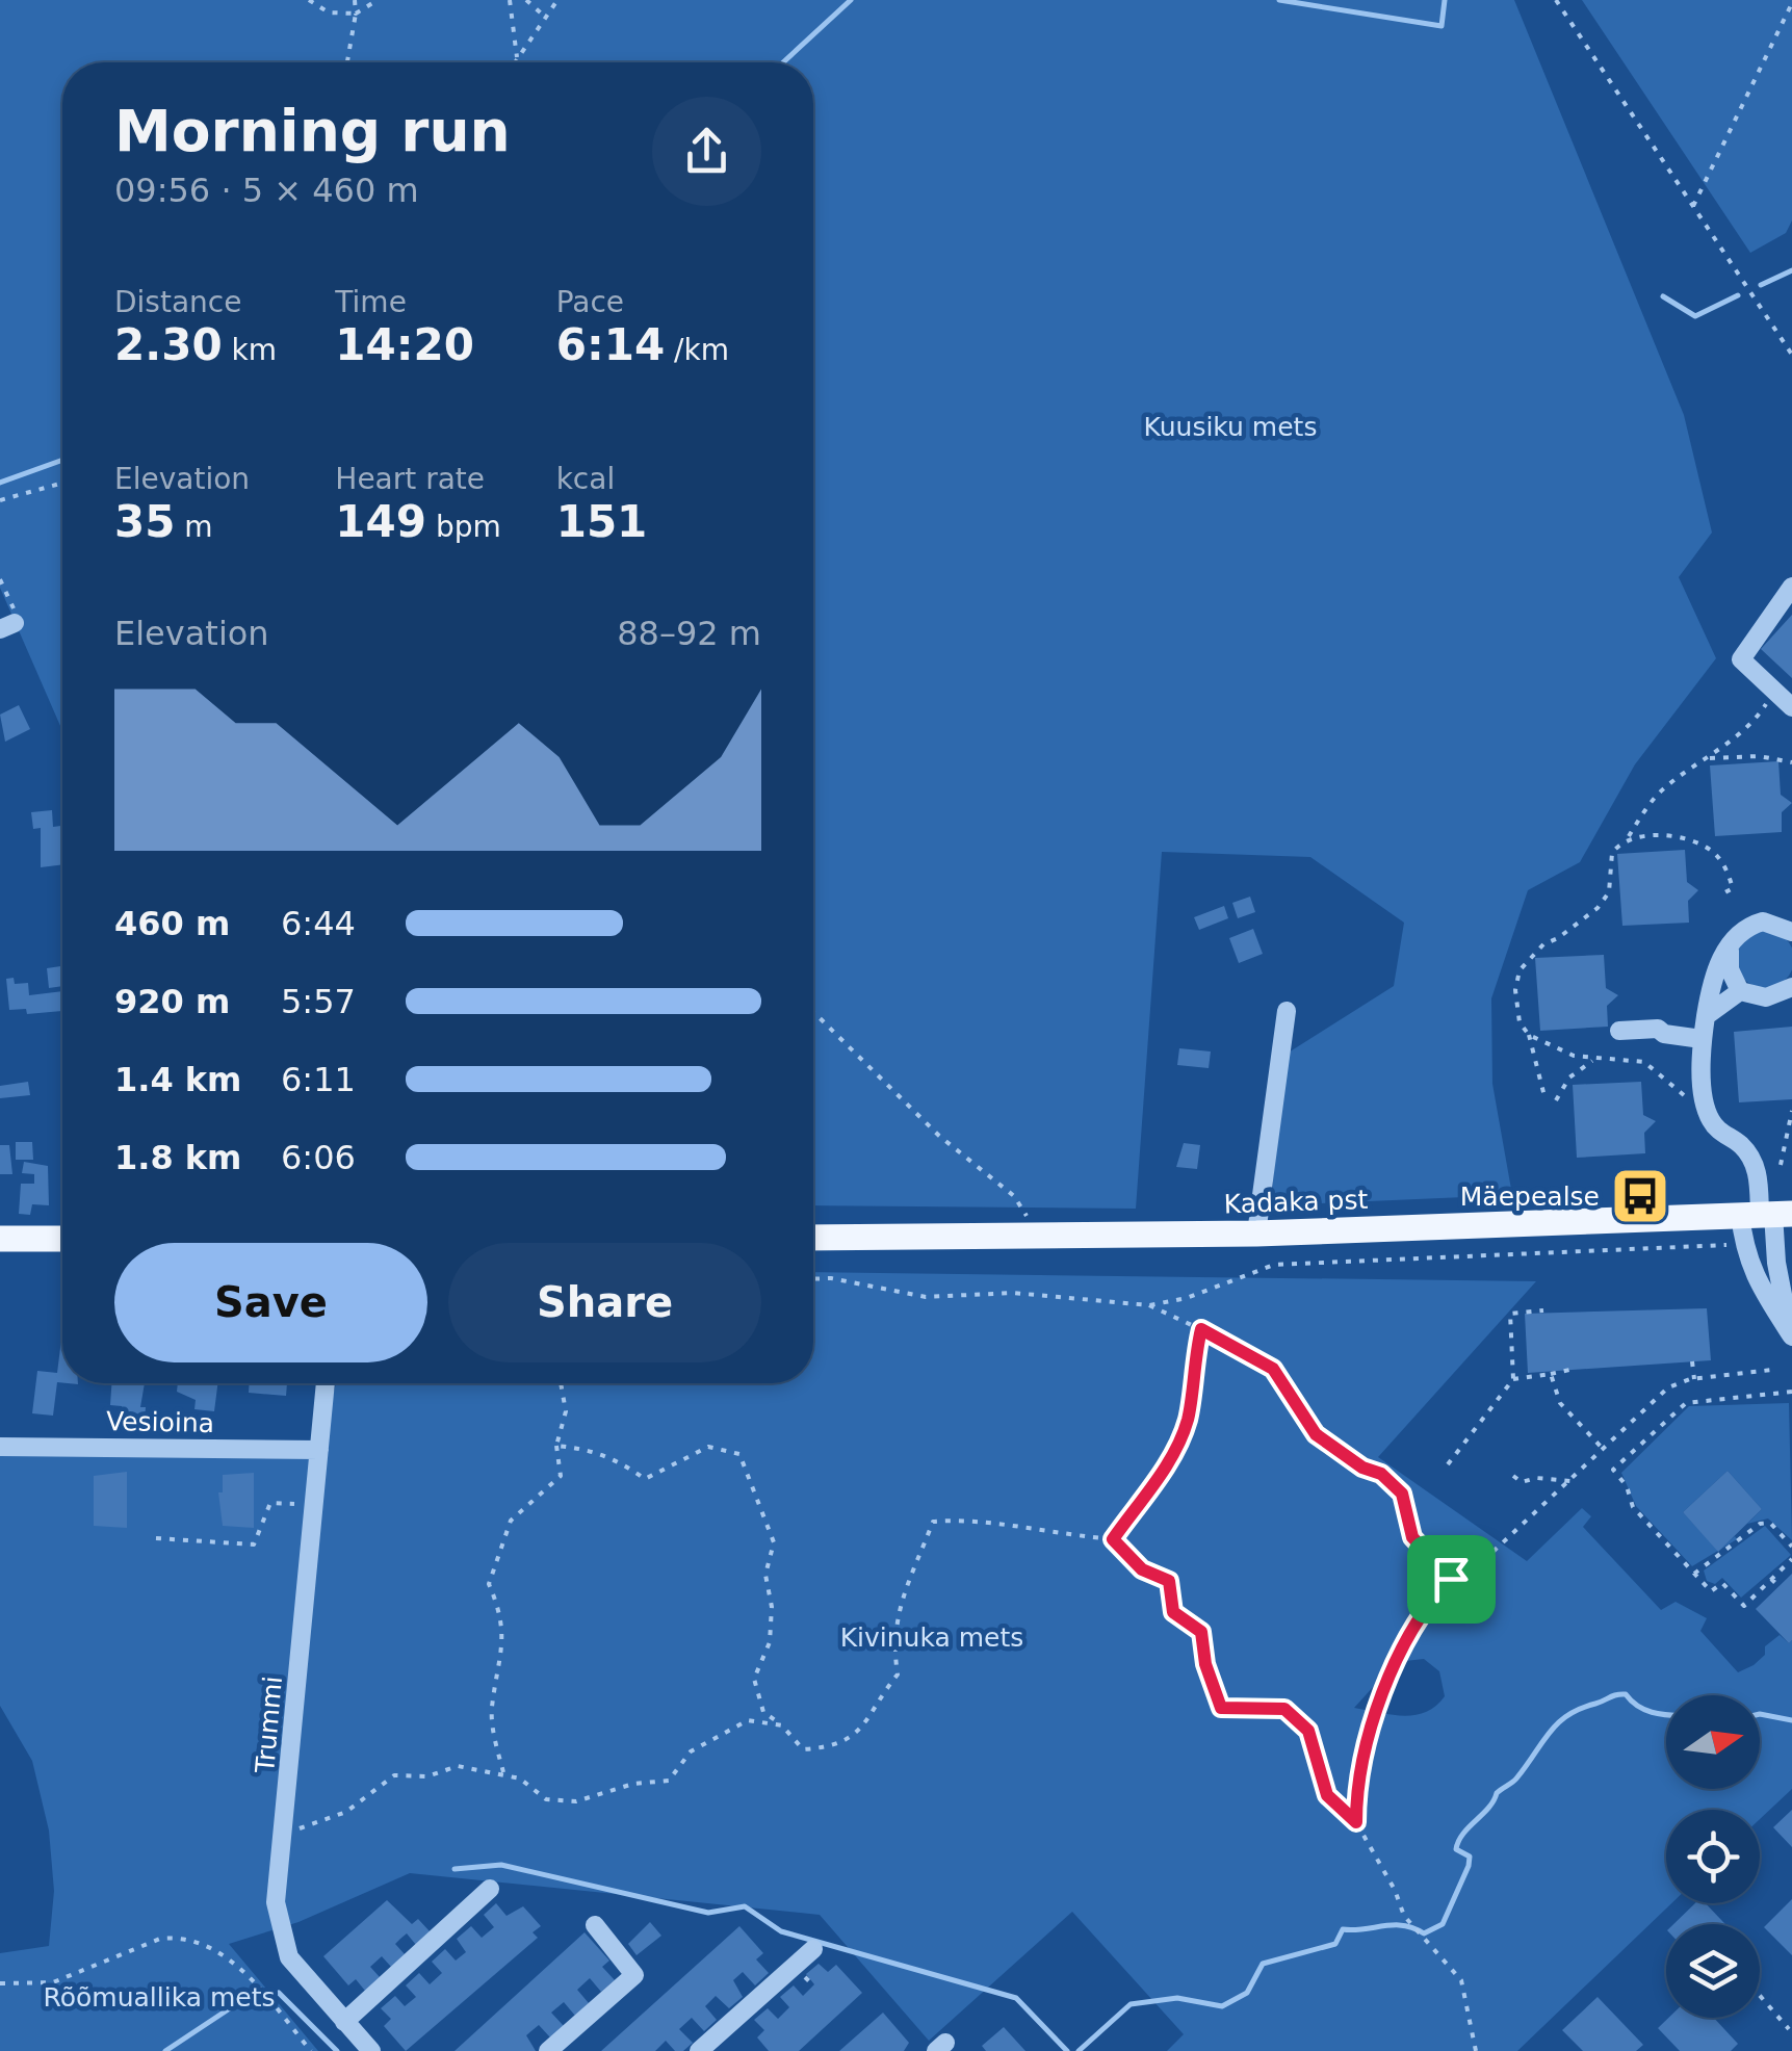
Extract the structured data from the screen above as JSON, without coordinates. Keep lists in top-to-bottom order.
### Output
{
  "streets": {
    "main road": ["Kadaka pst"],
    "street": ["Vesioina", "Trummi"]
  },
  "crossings": [
    ["Vesioina", "Trummi"]
  ],
  "parks": ["Kuusiku mets", "Kivinuka mets", "Rõõmuallika mets"],
  "places": {
    "bus stop": ["Mäepealse"]
  },
  "north": "right",
  "page": {
    "heading": ["Morning run", "09:56 · 5 × 460 m"],
    "stats": [
      ["Distance", "2.30 km"],
      ["Time", "14:20"],
      ["Pace", "6:14 /km"],
      ["Elevation", "35 m"],
      ["Heart rate", "149 bpm"],
      ["kcal", "151"]
    ],
    "chart": ["Elevation", "88–92 m"],
    "list": [
      {
        "name": "460 m",
        "note": "6:44"
      },
      {
        "name": "920 m",
        "note": "5:57"
      },
      {
        "name": "1.4 km",
        "note": "6:11"
      },
      {
        "name": "1.8 km",
        "note": "6:06"
      }
    ],
    "buttons": ["Save", "Share"]
  }
}
